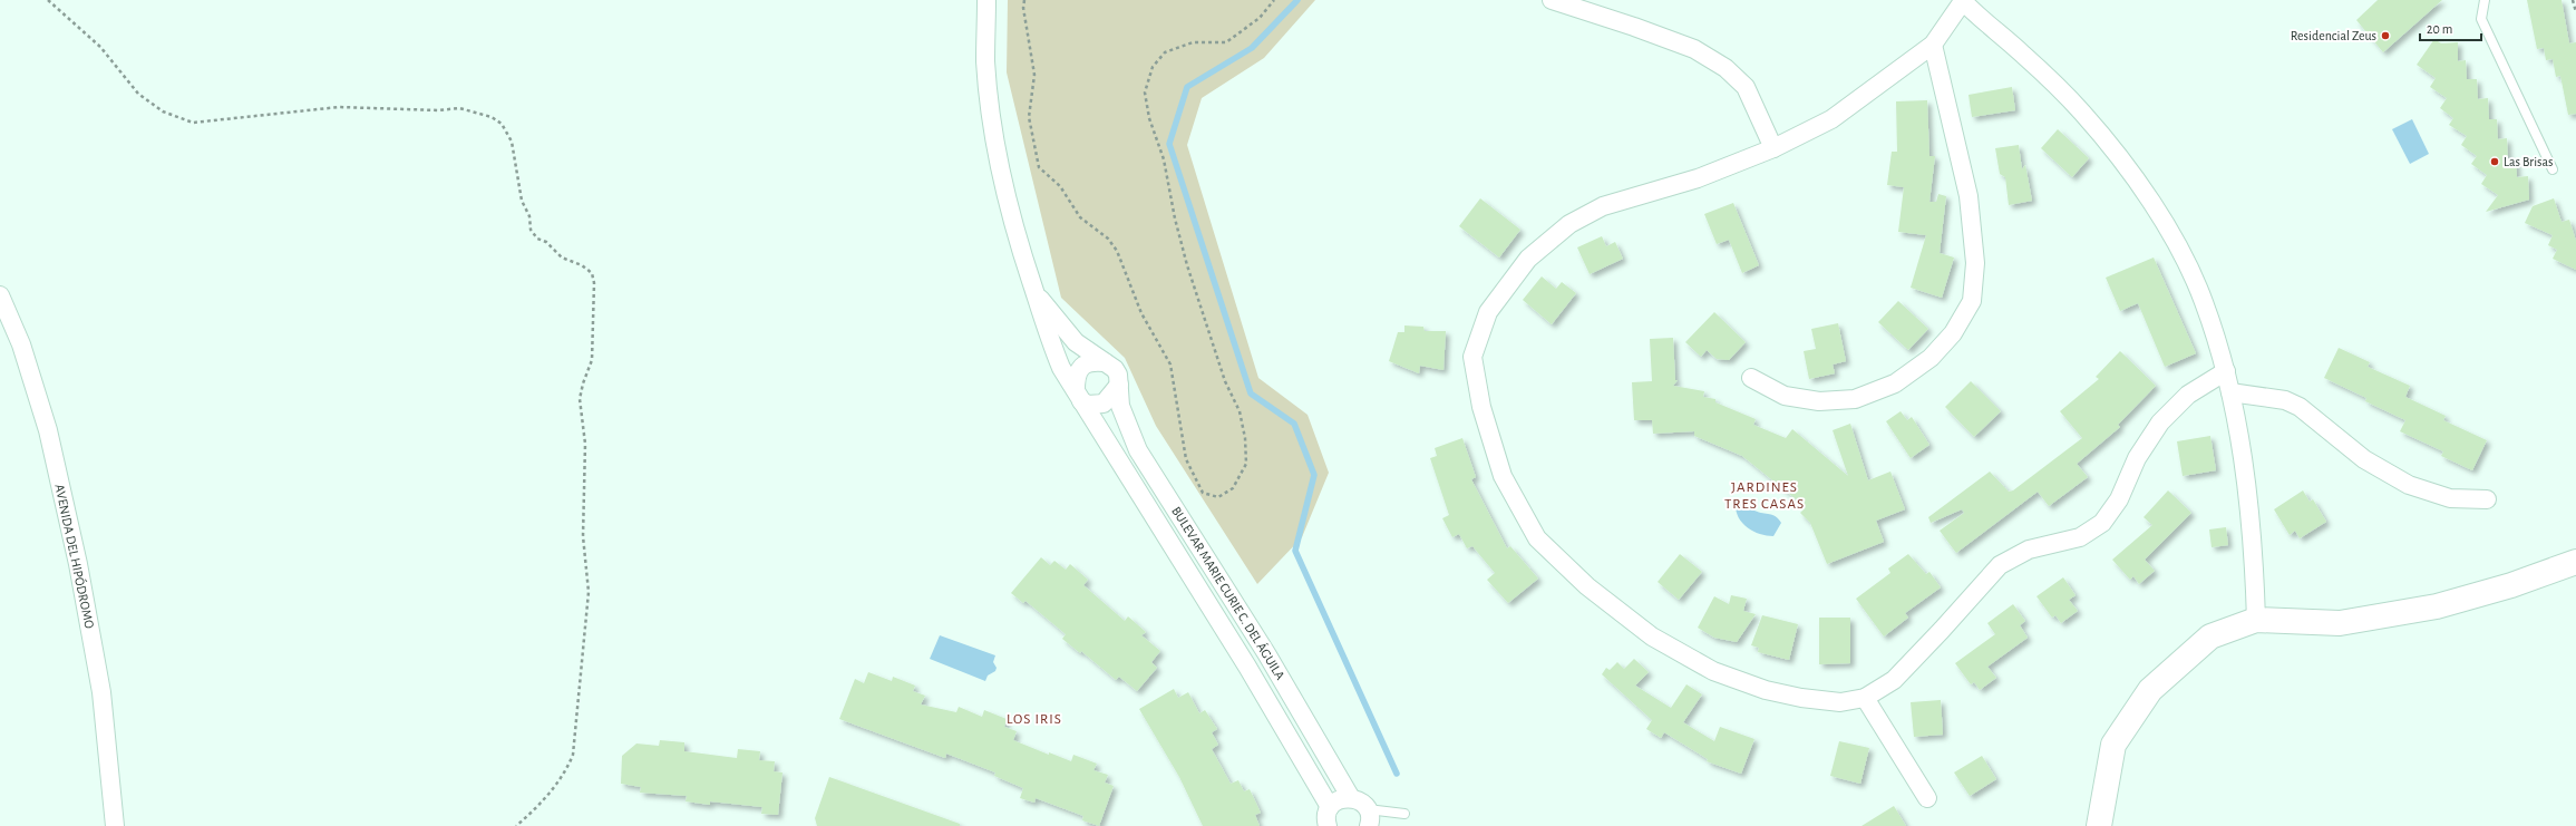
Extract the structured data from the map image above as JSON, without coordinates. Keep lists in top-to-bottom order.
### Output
{
  "streets": {
    "street": ["AVENIDA DEL HIPÓDROMO", "BULEVAR MARIE CURIE C. DEL ÁGUILA"]
  },
  "districts": ["JARDINES TRES CASAS", "LOS IRIS"],
  "places": ["Residencial Zeus", "Las Brisas"],
  "scale_bar": "20 m"
}
